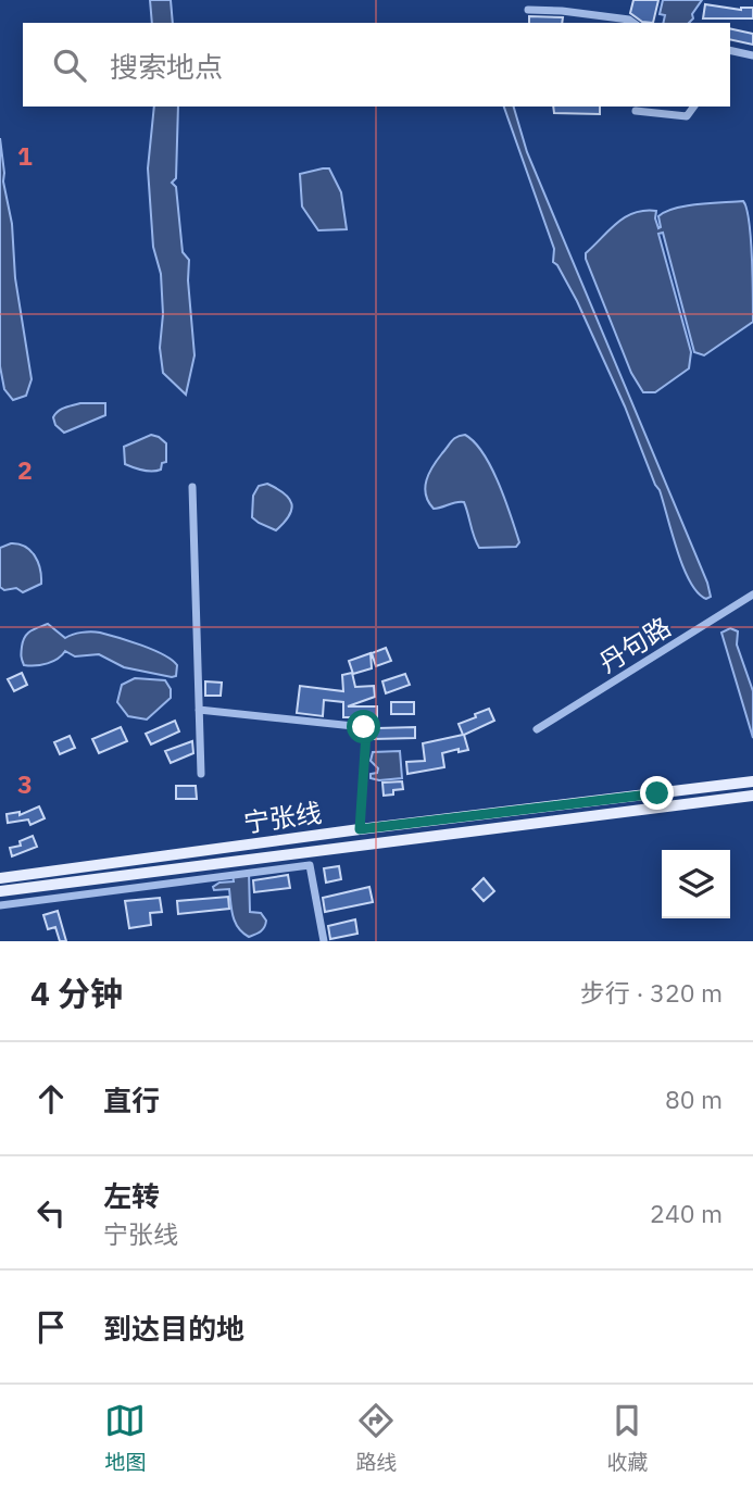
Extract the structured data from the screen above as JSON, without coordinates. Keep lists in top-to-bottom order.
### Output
{
  "streets": {
    "main road": ["宁张线"],
    "street": ["丹句路"]
  },
  "page": {
    "search": "搜索地点",
    "heading": ["4 分钟", "步行 · 320 m"],
    "list": [
      ["直行", "80 m"],
      ["左转", "宁张线", "240 m"],
      "到达目的地"
    ],
    "nav": ["地图", "路线", "收藏"]
  },
  "grid": {
    "rows": ["1", "2", "3"]
  }
}
